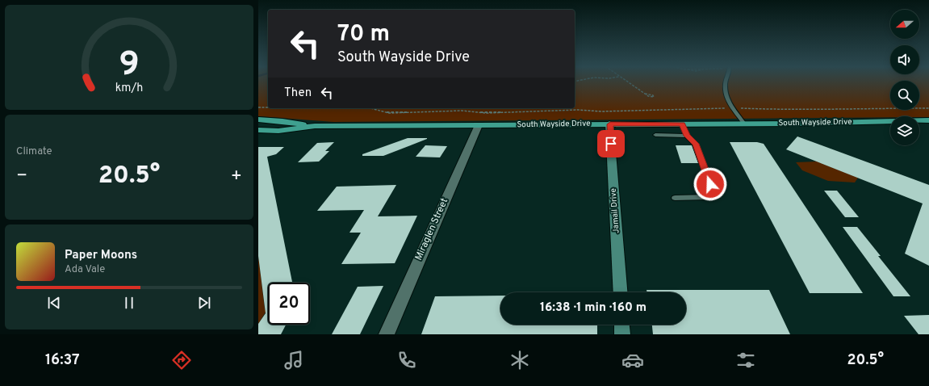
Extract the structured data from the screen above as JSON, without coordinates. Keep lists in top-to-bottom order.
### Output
{
  "streets": {
    "main road": ["South Wayside Drive"],
    "street": ["Jamail Drive", "Miraglen Street"]
  },
  "crossings": [
    ["South Wayside Drive", "Jamail Drive"],
    ["South Wayside Drive", "Miraglen Street"]
  ],
  "north": "left",
  "page": {
    "turn": ["70 m", "South Wayside Drive"],
    "then": "Then",
    "tile": "Climate",
    "heat": ["−", "20.5°", "+"],
    "song": ["Paper Moons", "Ada Vale"],
    "limit": "20",
    "trip": "16:38 · 1 min · 160 m",
    "tabs": ["16:37", "20.5°"],
    "gauge": ["9", "km/h"]
  }
}
